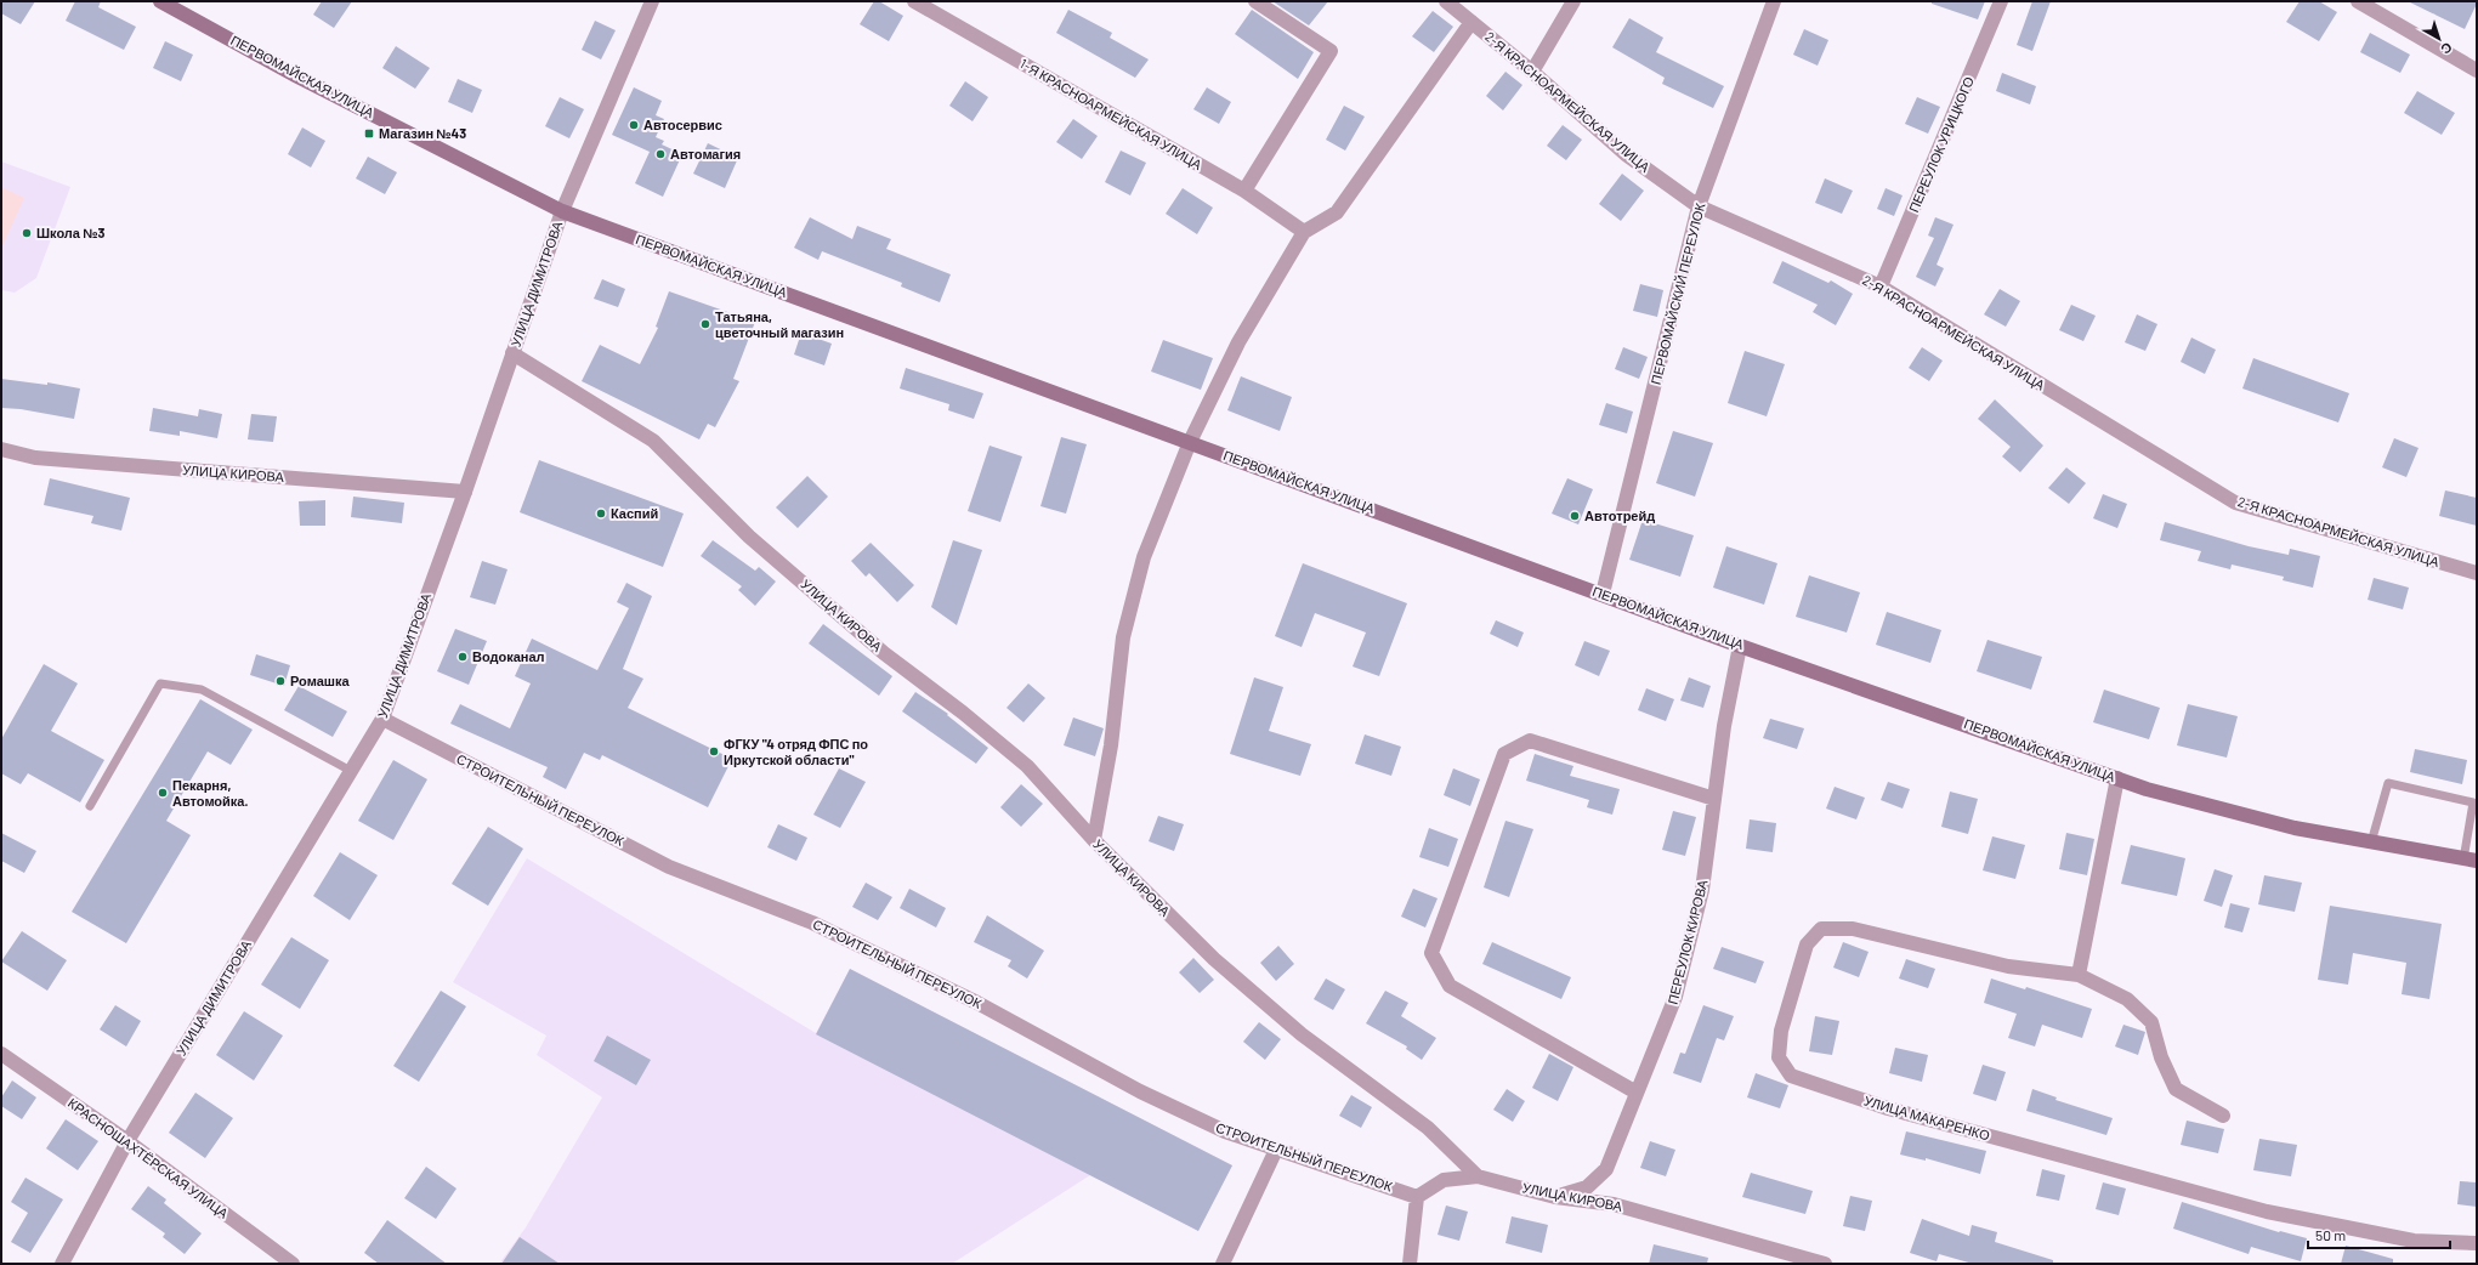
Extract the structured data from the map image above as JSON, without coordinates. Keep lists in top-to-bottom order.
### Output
{
  "streets": {
    "main road": ["ПЕРВОМАЙСКАЯ УЛИЦА"],
    "street": [
      "2-Я КРАСНОАРМЕЙСКАЯ УЛИЦА",
      "1-Я КРАСНОАРМЕЙСКАЯ УЛИЦА",
      "ПЕРЕУЛОК УРИЦКОГО",
      "УЛИЦА ДИМИТРОВА",
      "ПЕРВОМАЙСКИЙ ПЕРЕУЛОК",
      "УЛИЦА КИРОВА",
      "СТРОИТЕЛЬНЫЙ ПЕРЕУЛОК",
      "ПЕРЕУЛОК КИРОВА",
      "УЛИЦА МАКАРЕНКО",
      "КРАСНОШАХТЁРСКАЯ УЛИЦА"
    ]
  },
  "crossings": [
    ["ПЕРВОМАЙСКАЯ УЛИЦА", "УЛИЦА ДИМИТРОВА"],
    ["ПЕРВОМАЙСКАЯ УЛИЦА", "ПЕРВОМАЙСКИЙ ПЕРЕУЛОК"],
    ["ПЕРВОМАЙСКАЯ УЛИЦА", "ПЕРЕУЛОК КИРОВА"],
    ["2-Я КРАСНОАРМЕЙСКАЯ УЛИЦА", "ПЕРЕУЛОК УРИЦКОГО"],
    ["2-Я КРАСНОАРМЕЙСКАЯ УЛИЦА", "ПЕРВОМАЙСКИЙ ПЕРЕУЛОК"],
    ["УЛИЦА ДИМИТРОВА", "УЛИЦА КИРОВА"],
    ["УЛИЦА ДИМИТРОВА", "СТРОИТЕЛЬНЫЙ ПЕРЕУЛОК"],
    ["УЛИЦА ДИМИТРОВА", "КРАСНОШАХТЁРСКАЯ УЛИЦА"],
    ["УЛИЦА КИРОВА", "ПЕРЕУЛОК КИРОВА"]
  ],
  "places": {
    "other": [
      "Автосервис",
      "Автомагия",
      "Школа №3",
      "Татьяна, цветочный магазин",
      "Каспий",
      "Автотрейд",
      "Водоканал",
      "Ромашка",
      "ФГКУ \"4 отряд ФПС по Иркутской области\"",
      "Пекарня, Автомойка."
    ],
    "transit": ["Магазин №43"]
  },
  "scale_bar": "50 m",
  "north": "bottom right"
}
